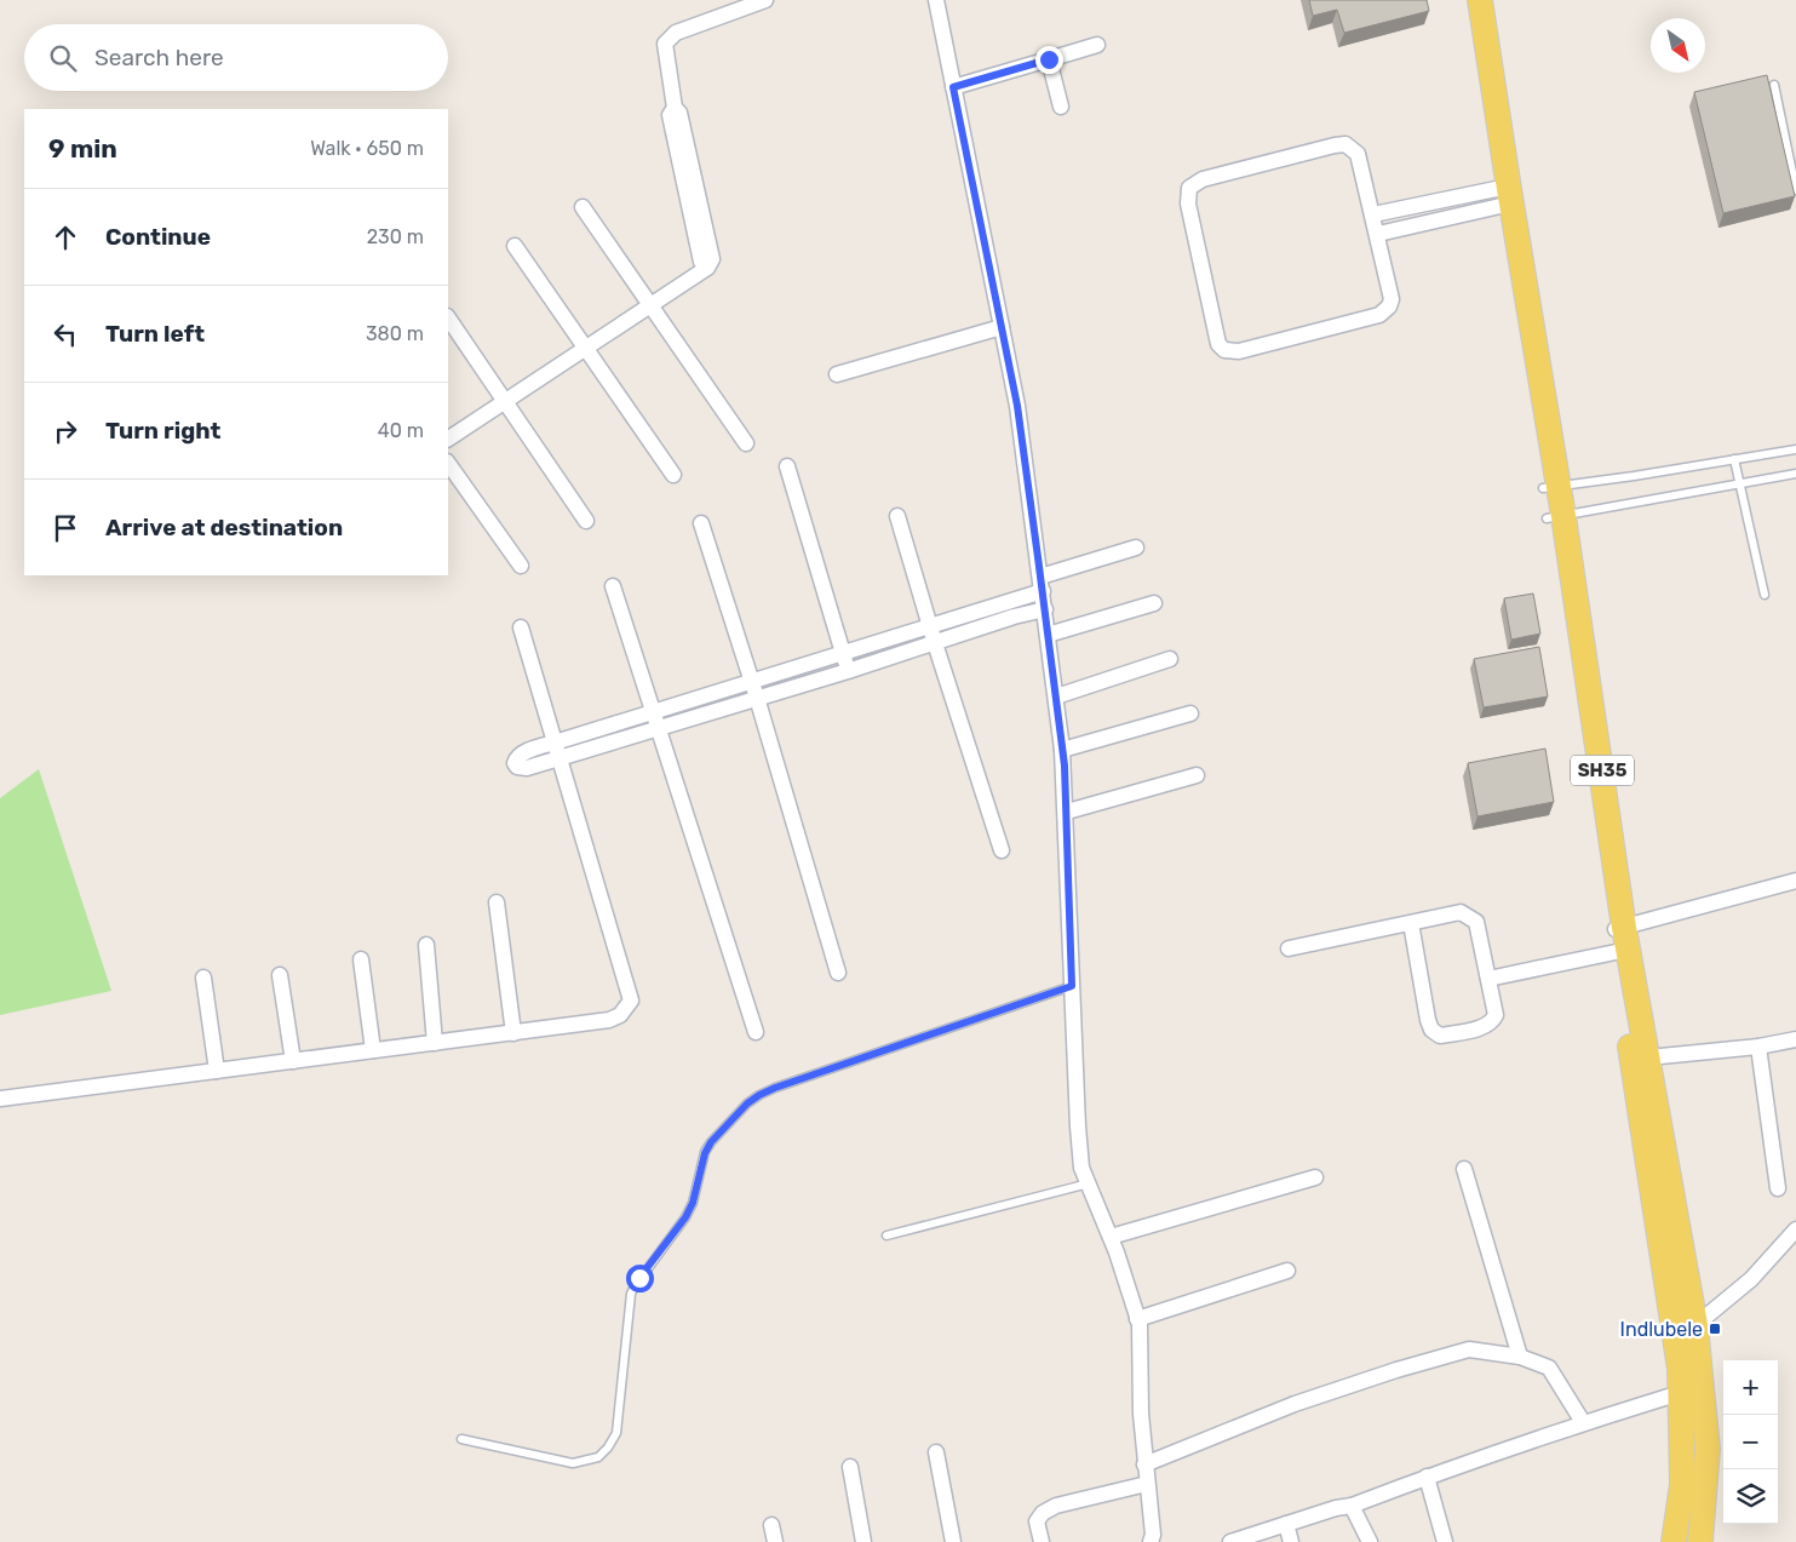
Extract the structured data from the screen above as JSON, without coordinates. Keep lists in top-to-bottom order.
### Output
{
  "streets": {
    "main road": ["SH35"]
  },
  "places": {
    "transit": ["Indlubele"]
  },
  "north": "bottom right",
  "page": {
    "search": "Search here",
    "heading": ["9 min", "Walk · 650 m"],
    "list": [
      ["Continue", "230 m"],
      ["Turn left", "380 m"],
      ["Turn right", "40 m"],
      "Arrive at destination"
    ],
    "map_buttons": ["+", "−"]
  }
}
